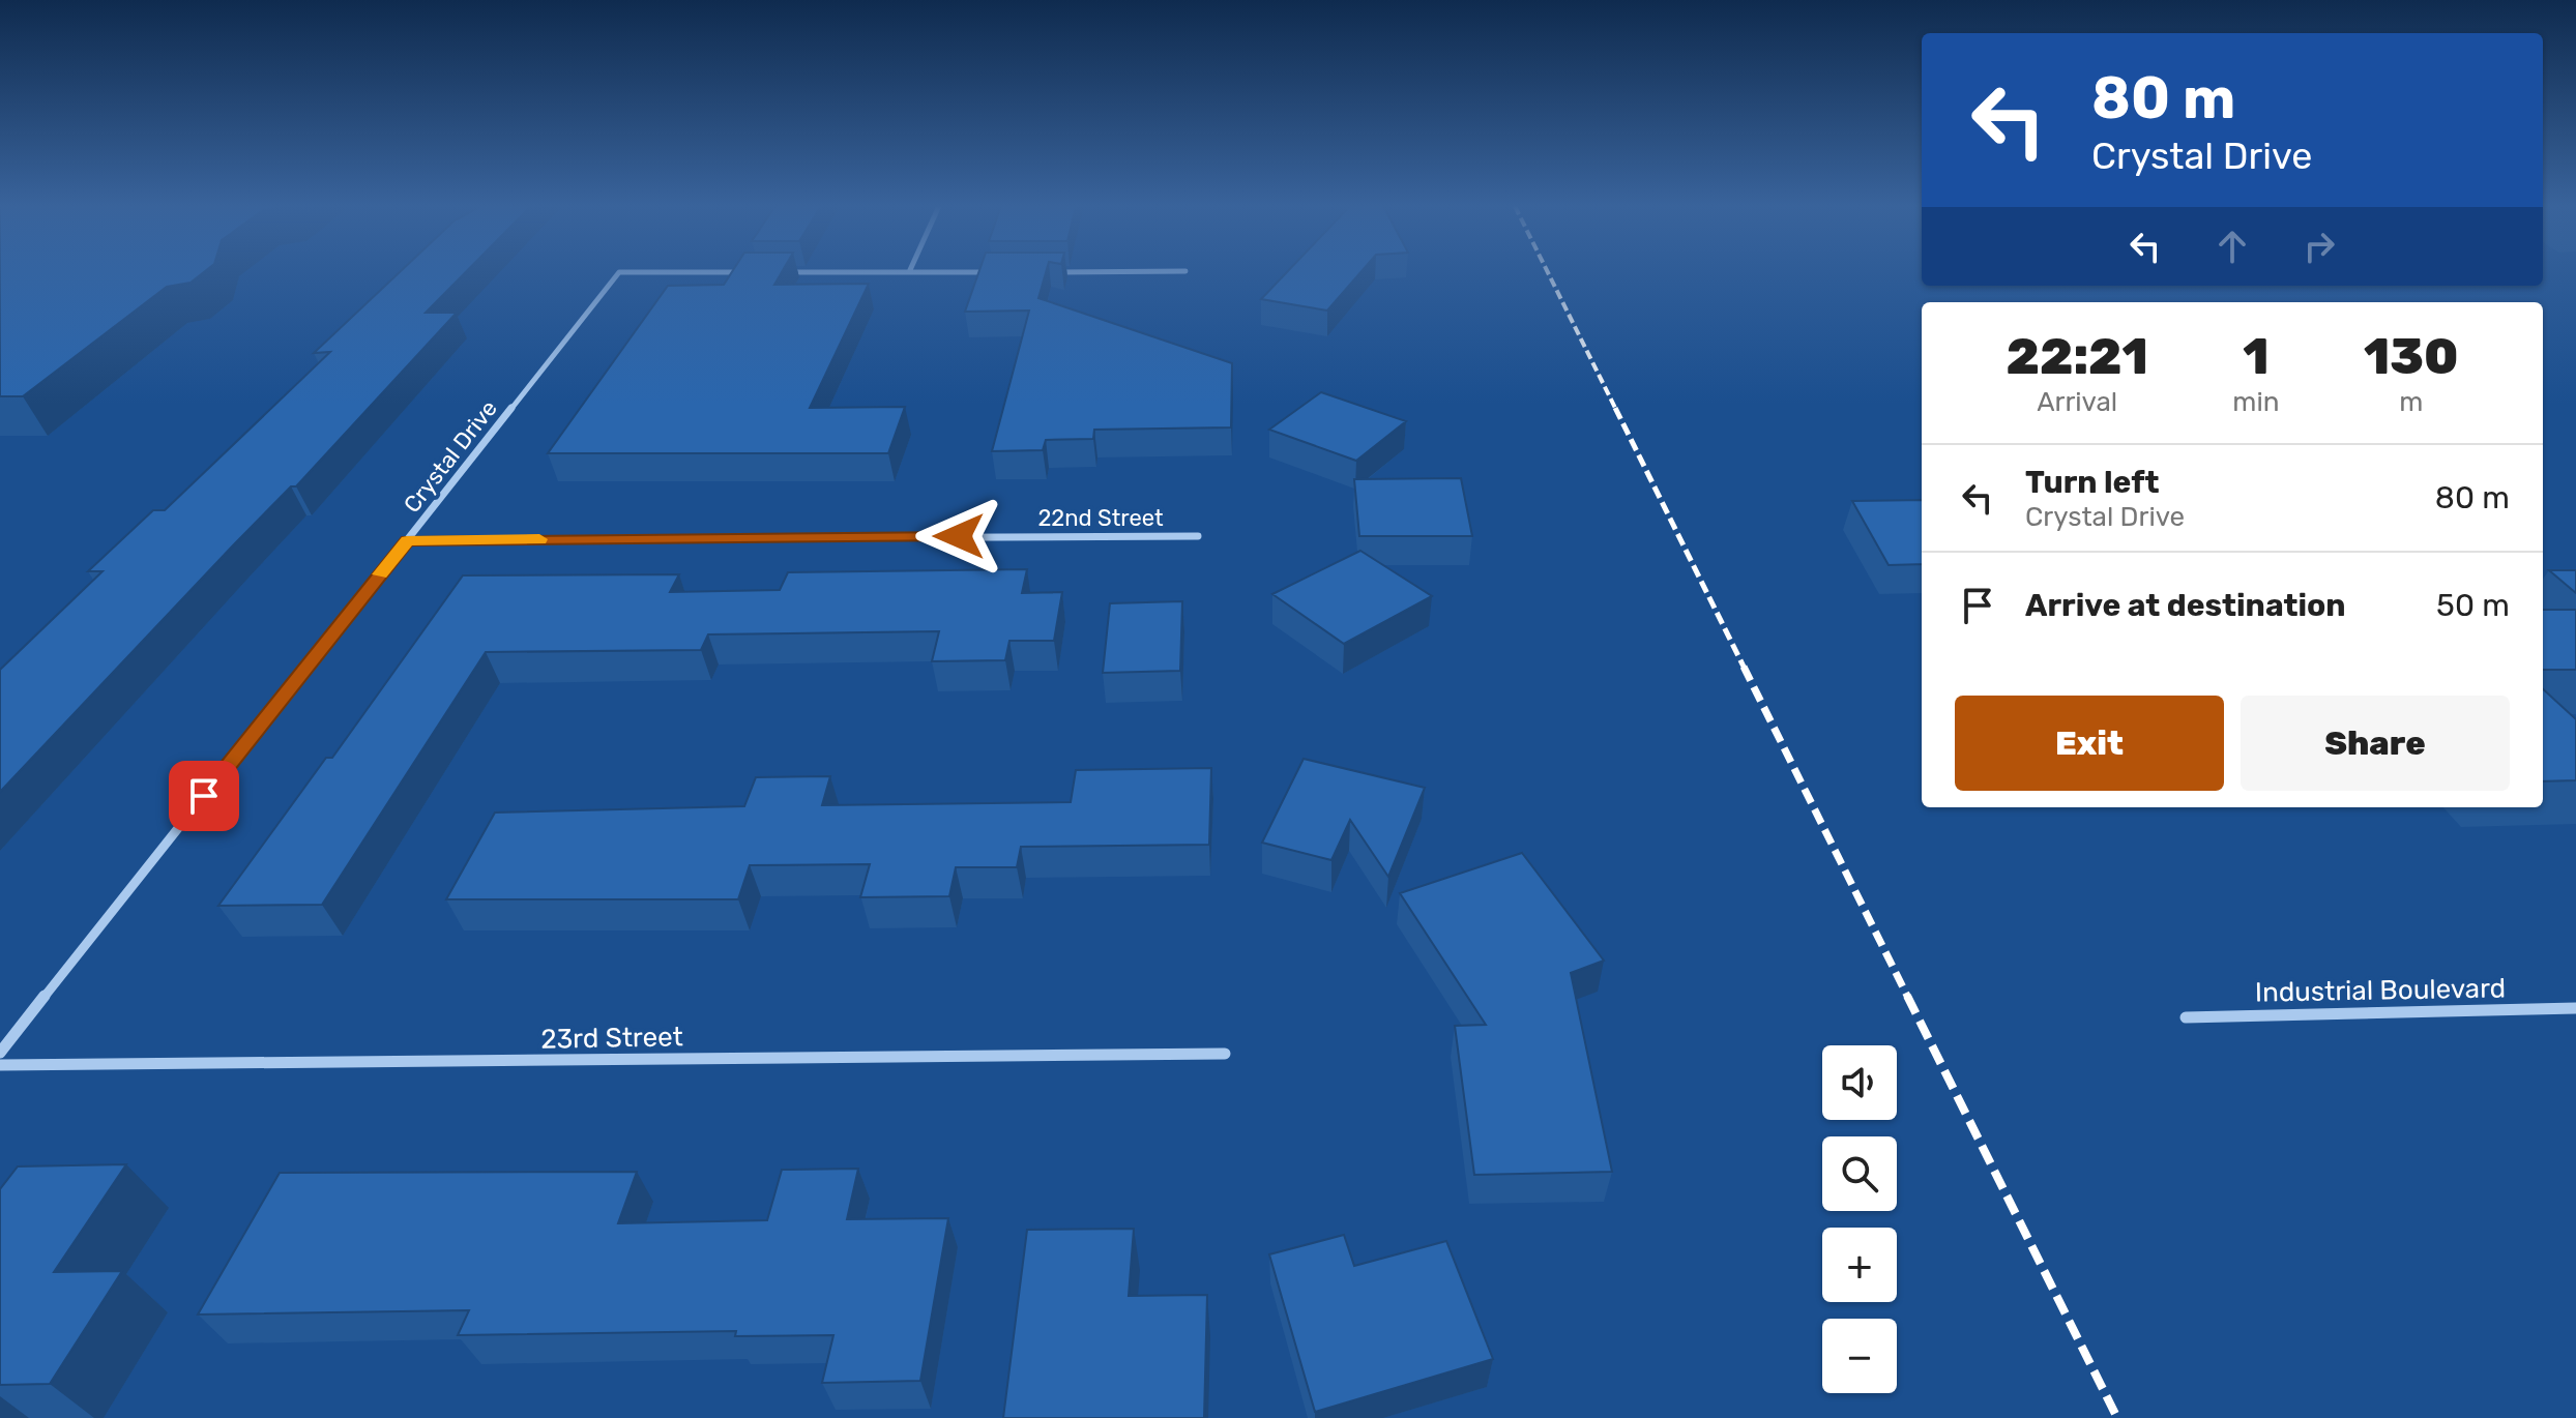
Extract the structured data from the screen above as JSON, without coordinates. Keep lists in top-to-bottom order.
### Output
{
  "streets": {
    "street": [
      "Crystal Drive",
      "22nd Street",
      "Industrial Boulevard",
      "23rd Street"
    ]
  },
  "crossings": [
    ["Crystal Drive", "22nd Street"]
  ],
  "page": {
    "turn": ["80 m", "Crystal Drive"],
    "eta": [
      "22:21",
      "Arrival",
      "1",
      "min",
      "130",
      "m"
    ],
    "list": [
      {
        "name": "Turn left",
        "note": "Crystal Drive",
        "value": "80 m"
      },
      {
        "name": "Arrive at destination",
        "value": "50 m"
      }
    ],
    "buttons": ["Exit", "Share"],
    "map_buttons": ["+", "−"]
  }
}
